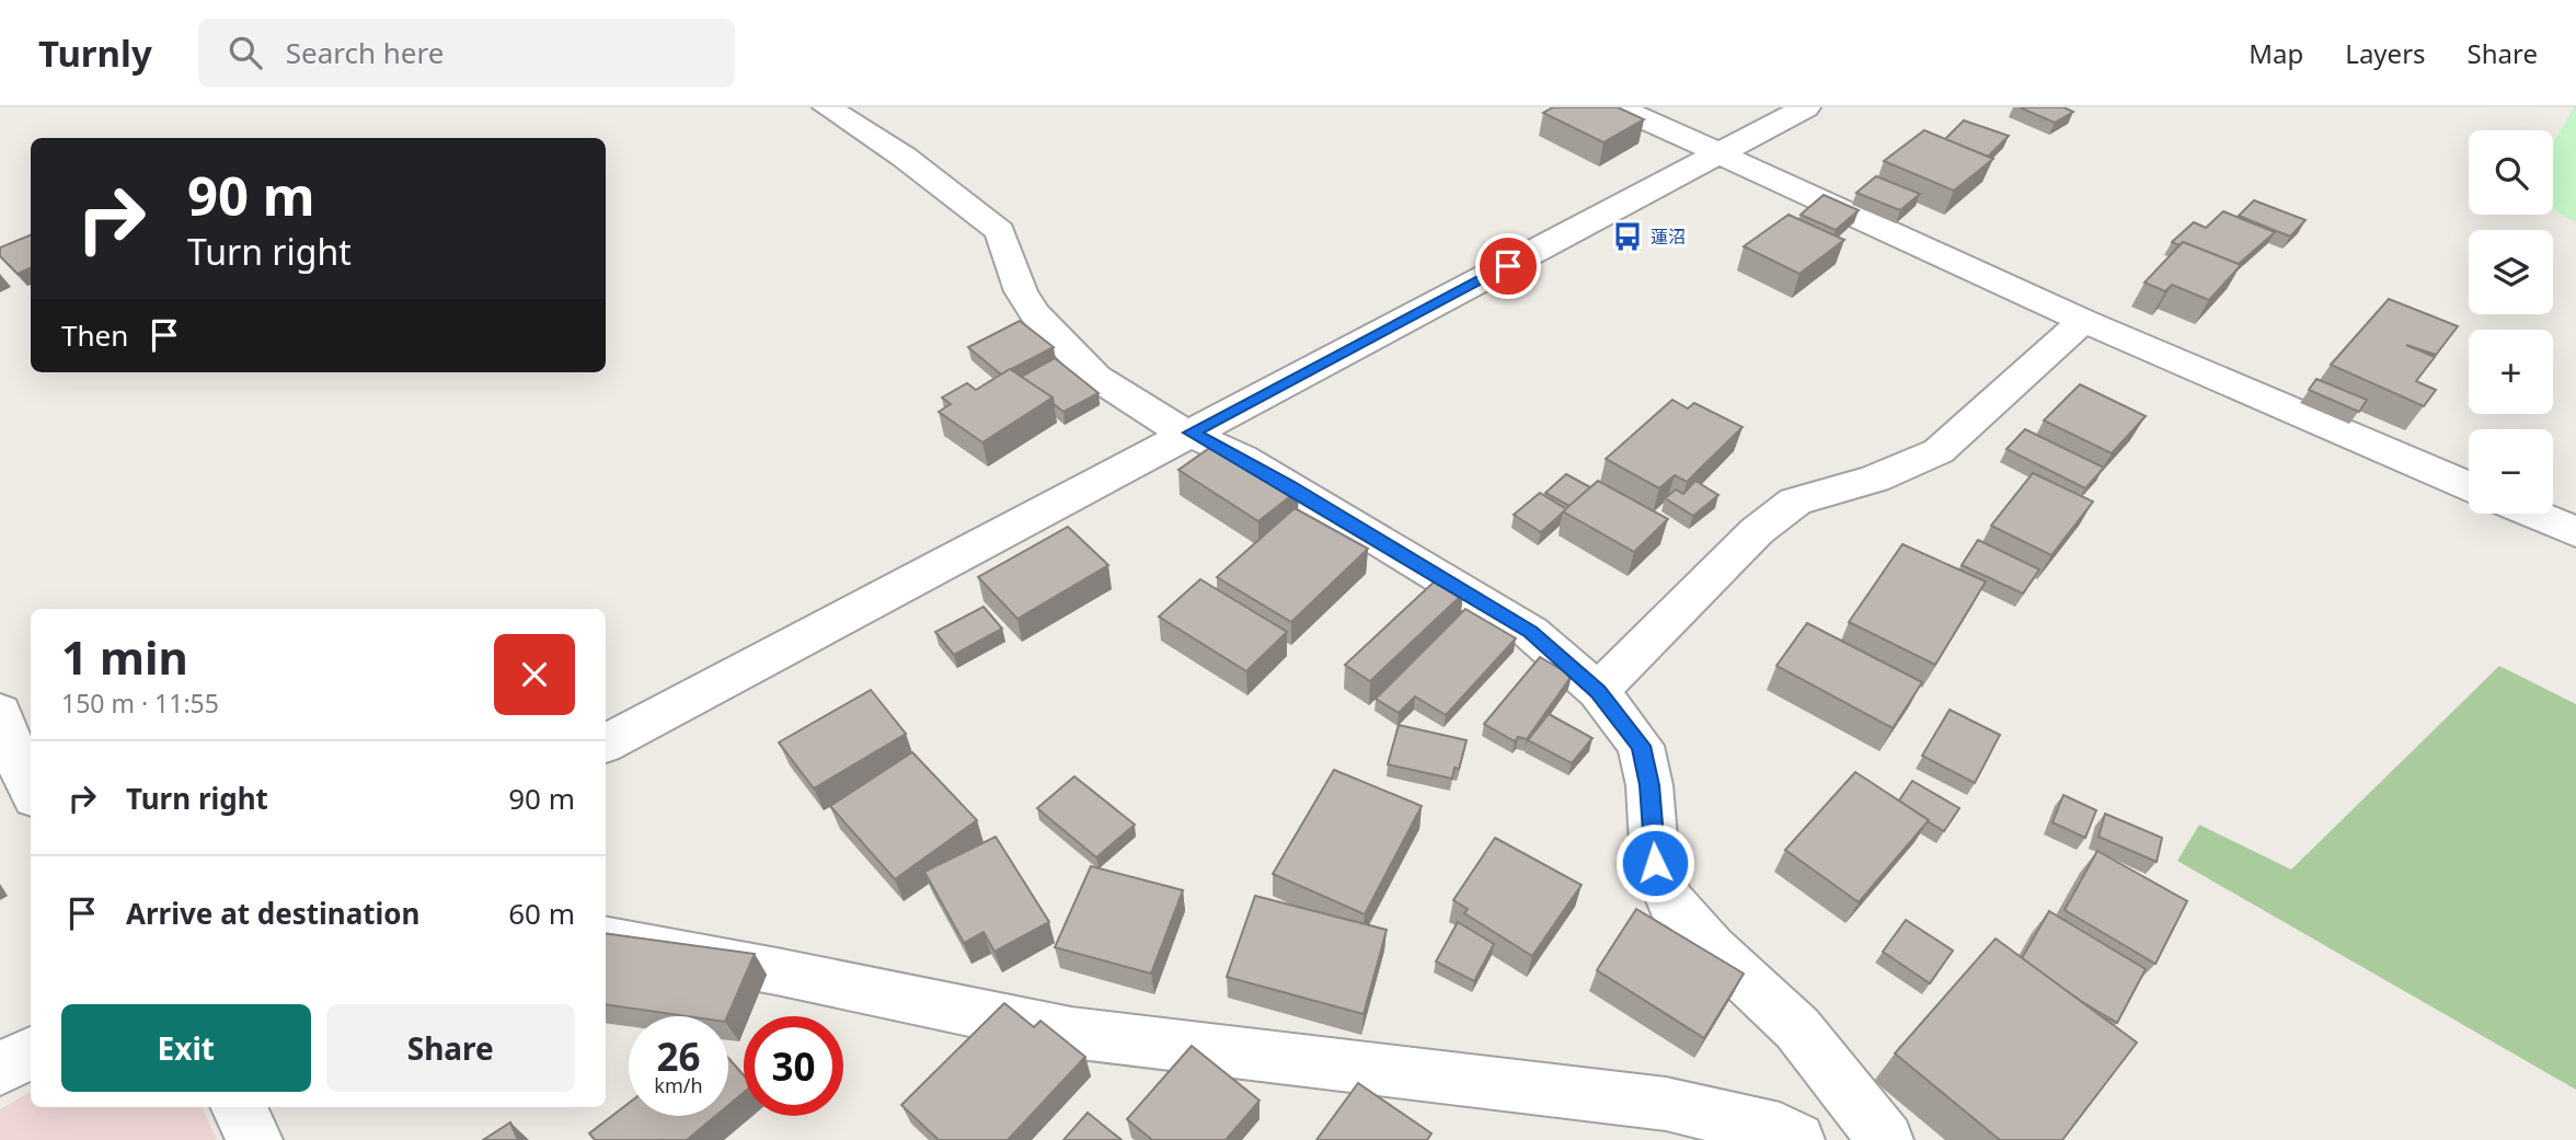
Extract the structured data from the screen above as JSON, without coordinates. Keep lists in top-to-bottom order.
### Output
{
  "places": {
    "bus stop": ["蓮沼"]
  },
  "page": {
    "header": "Turnly",
    "search": "Search here",
    "nav": ["Map", "Layers", "Share"],
    "map_buttons": ["+", "−"],
    "turn": ["90 m", "Turn right"],
    "then": "Then",
    "heading": ["1 min", "150 m · 11:55"],
    "list": [
      {
        "name": "Turn right",
        "value": "90 m"
      },
      {
        "name": "Arrive at destination",
        "value": "60 m"
      }
    ],
    "buttons": ["Exit", "Share"],
    "speed": "26 km/h",
    "limit": "30"
  }
}
